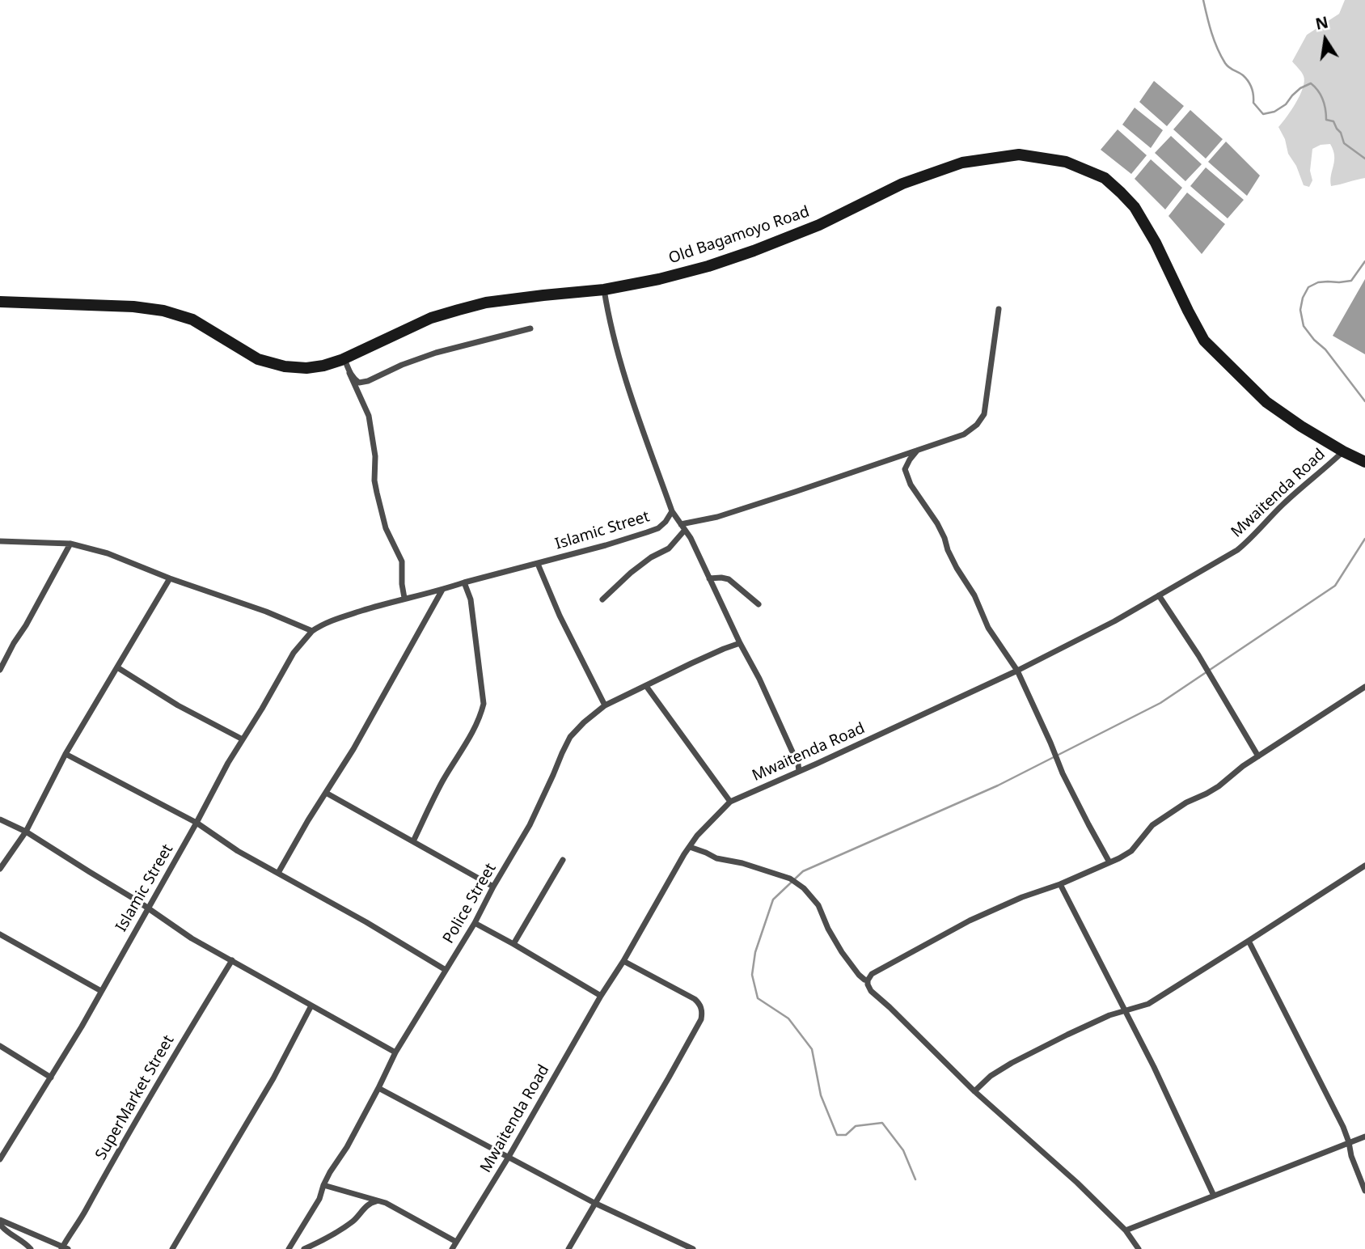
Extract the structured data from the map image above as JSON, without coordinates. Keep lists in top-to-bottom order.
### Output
{
  "streets": {
    "street": [
      "Old Bagamoyo Road",
      "Mwaitenda Road",
      "Islamic Street",
      "Police Street",
      "SuperMarket Street"
    ]
  },
  "crossings": [
    ["Old Bagamoyo Road", "Mwaitenda Road"],
    ["Old Bagamoyo Road", "Islamic Street"]
  ],
  "north": "top"
}
